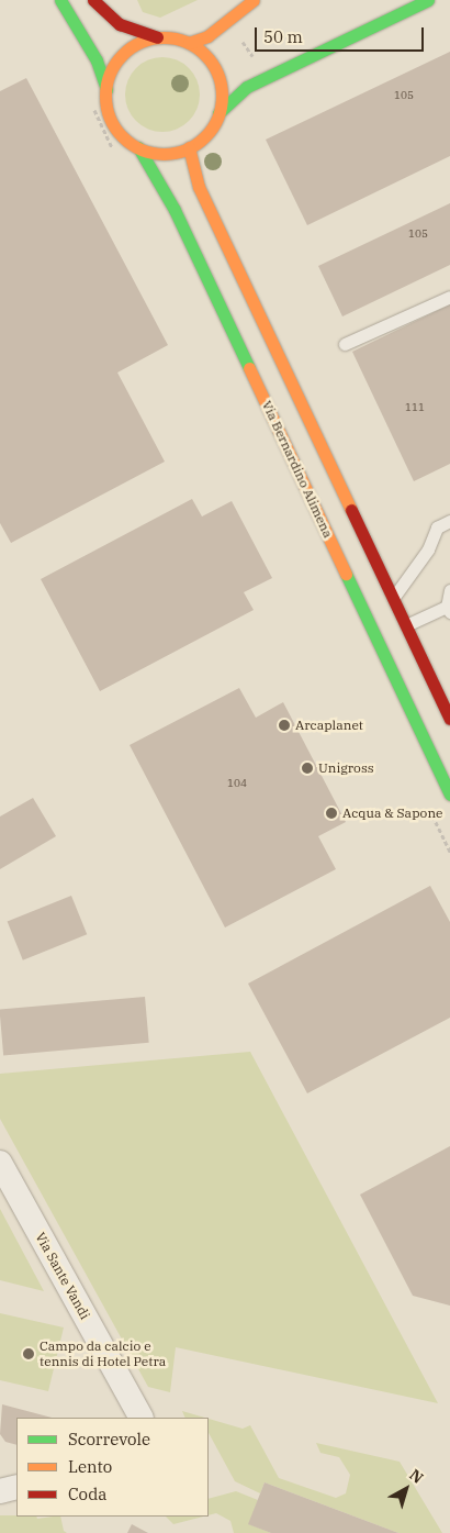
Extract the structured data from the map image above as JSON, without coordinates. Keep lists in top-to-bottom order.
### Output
{
  "streets": {
    "street": ["Via Bernardino Alimena", "Via Sante Vandi"]
  },
  "places": [
    "Arcaplanet",
    "Unigross",
    "Acqua & Sapone",
    "Campo da calcio e tennis di Hotel Petra"
  ],
  "house_numbers": [
    "105",
    "105",
    "111",
    "104"
  ],
  "legend": ["Scorrevole", "Lento", "Coda"],
  "scale_bar": "50 m",
  "north": "top right"
}
